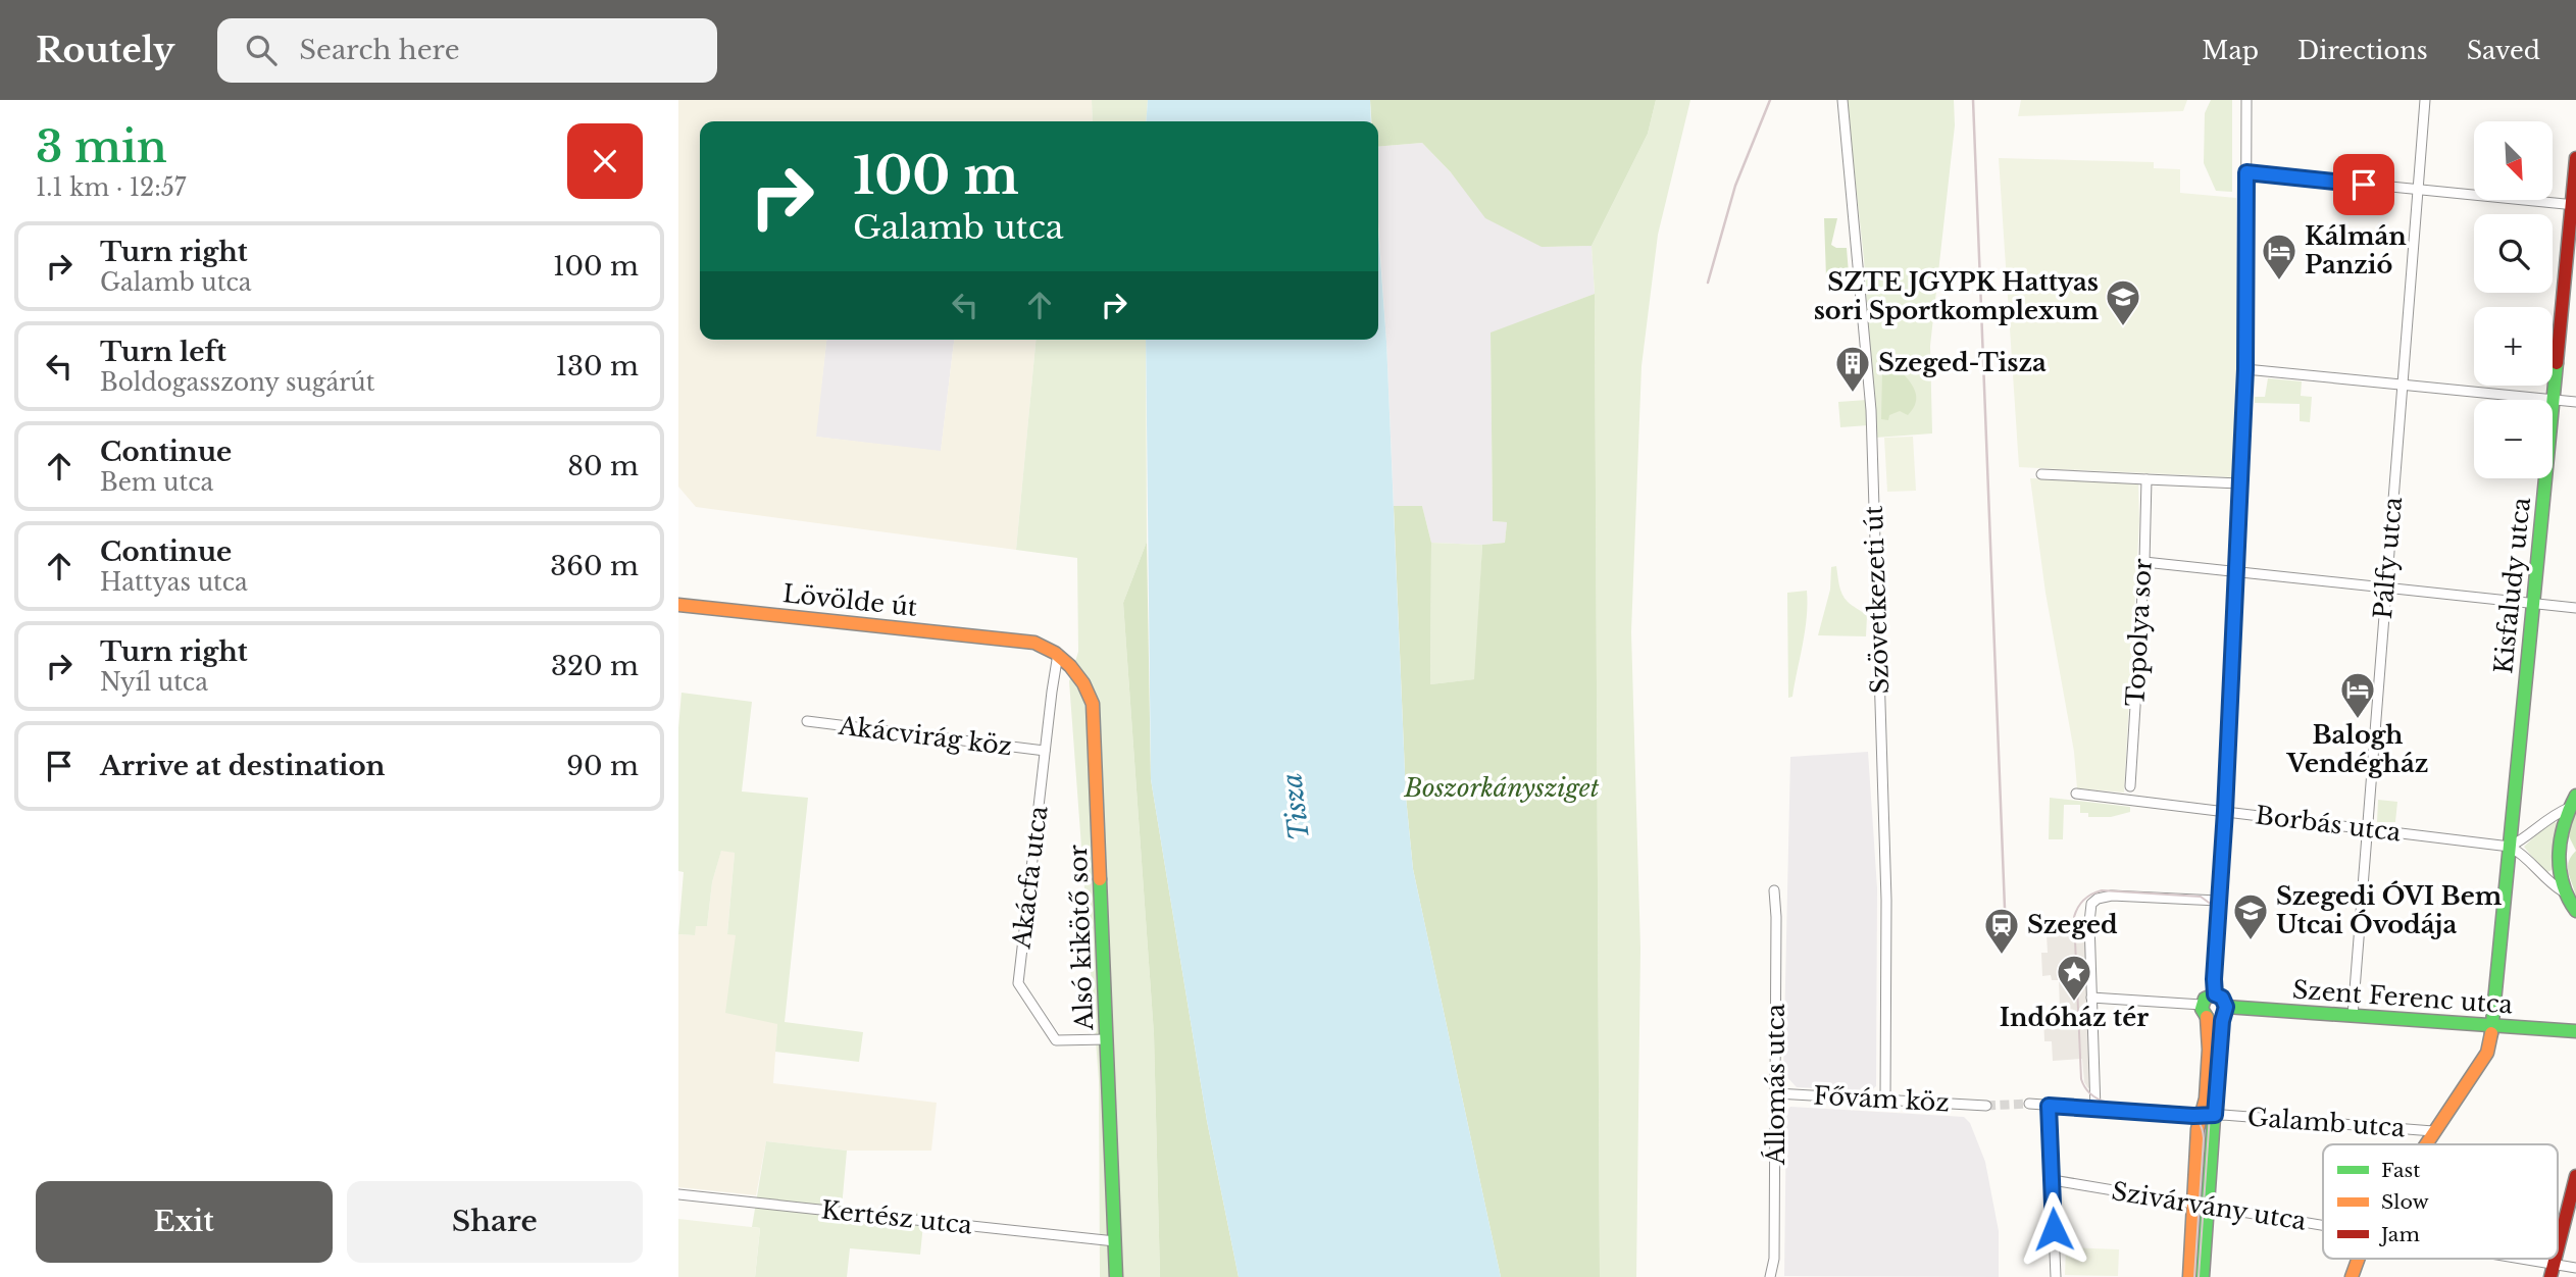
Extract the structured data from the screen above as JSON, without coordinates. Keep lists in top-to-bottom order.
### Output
{
  "streets": {
    "street": [
      "Pálfy utca",
      "Kisfaludy utca",
      "Szövetkezeti út",
      "Lövölde út",
      "Topolya sor",
      "Akácvirág köz",
      "Borbás utca",
      "Akácfa utca",
      "Alsó kikötő sor",
      "Szent Ferenc utca",
      "Állomás utca",
      "Fővám köz",
      "Galamb utca",
      "Szivárvány utca",
      "Kertész utca"
    ]
  },
  "crossings": [
    ["Pálfy utca", "Borbás utca"],
    ["Pálfy utca", "Szent Ferenc utca"],
    ["Kisfaludy utca", "Borbás utca"],
    ["Kisfaludy utca", "Szent Ferenc utca"],
    ["Kisfaludy utca", "Galamb utca"],
    ["Szövetkezeti út", "Fővám köz"],
    ["Lövölde út", "Alsó kikötő sor"],
    ["Akácvirág köz", "Akácfa utca"],
    ["Akácfa utca", "Alsó kikötő sor"],
    ["Alsó kikötő sor", "Kertész utca"],
    ["Állomás utca", "Fővám köz"]
  ],
  "water": ["Tisza"],
  "parks": ["Boszorkánysziget"],
  "places": {
    "hotel": ["Kálmán Panzió", "Balogh Vendégház"],
    "school or university": ["SZTE JGYPK Hattyas sori Sportkomplexum", "Szegedi ÓVI Bem Utcai Óvodája"],
    "building": ["Szeged-Tisza"],
    "station": ["Szeged"],
    "place": ["Indóház tér"]
  },
  "legend": ["Fast", "Slow", "Jam"],
  "north": "bottom right",
  "page": {
    "header": "Routely",
    "search": "Search here",
    "nav": ["Map", "Directions", "Saved"],
    "heading": ["3 min", "1.1 km · 12:57"],
    "map_buttons": ["+", "−"],
    "turn": ["100 m", "Galamb utca"],
    "list": [
      {
        "name": "Turn right",
        "note": "Galamb utca",
        "value": "100 m"
      },
      {
        "name": "Turn left",
        "note": "Boldogasszony sugárút",
        "value": "130 m"
      },
      {
        "name": "Continue",
        "note": "Bem utca",
        "value": "80 m"
      },
      {
        "name": "Continue",
        "note": "Hattyas utca",
        "value": "360 m"
      },
      {
        "name": "Turn right",
        "note": "Nyíl utca",
        "value": "320 m"
      },
      {
        "name": "Arrive at destination",
        "value": "90 m"
      }
    ],
    "buttons": ["Exit", "Share"]
  }
}
